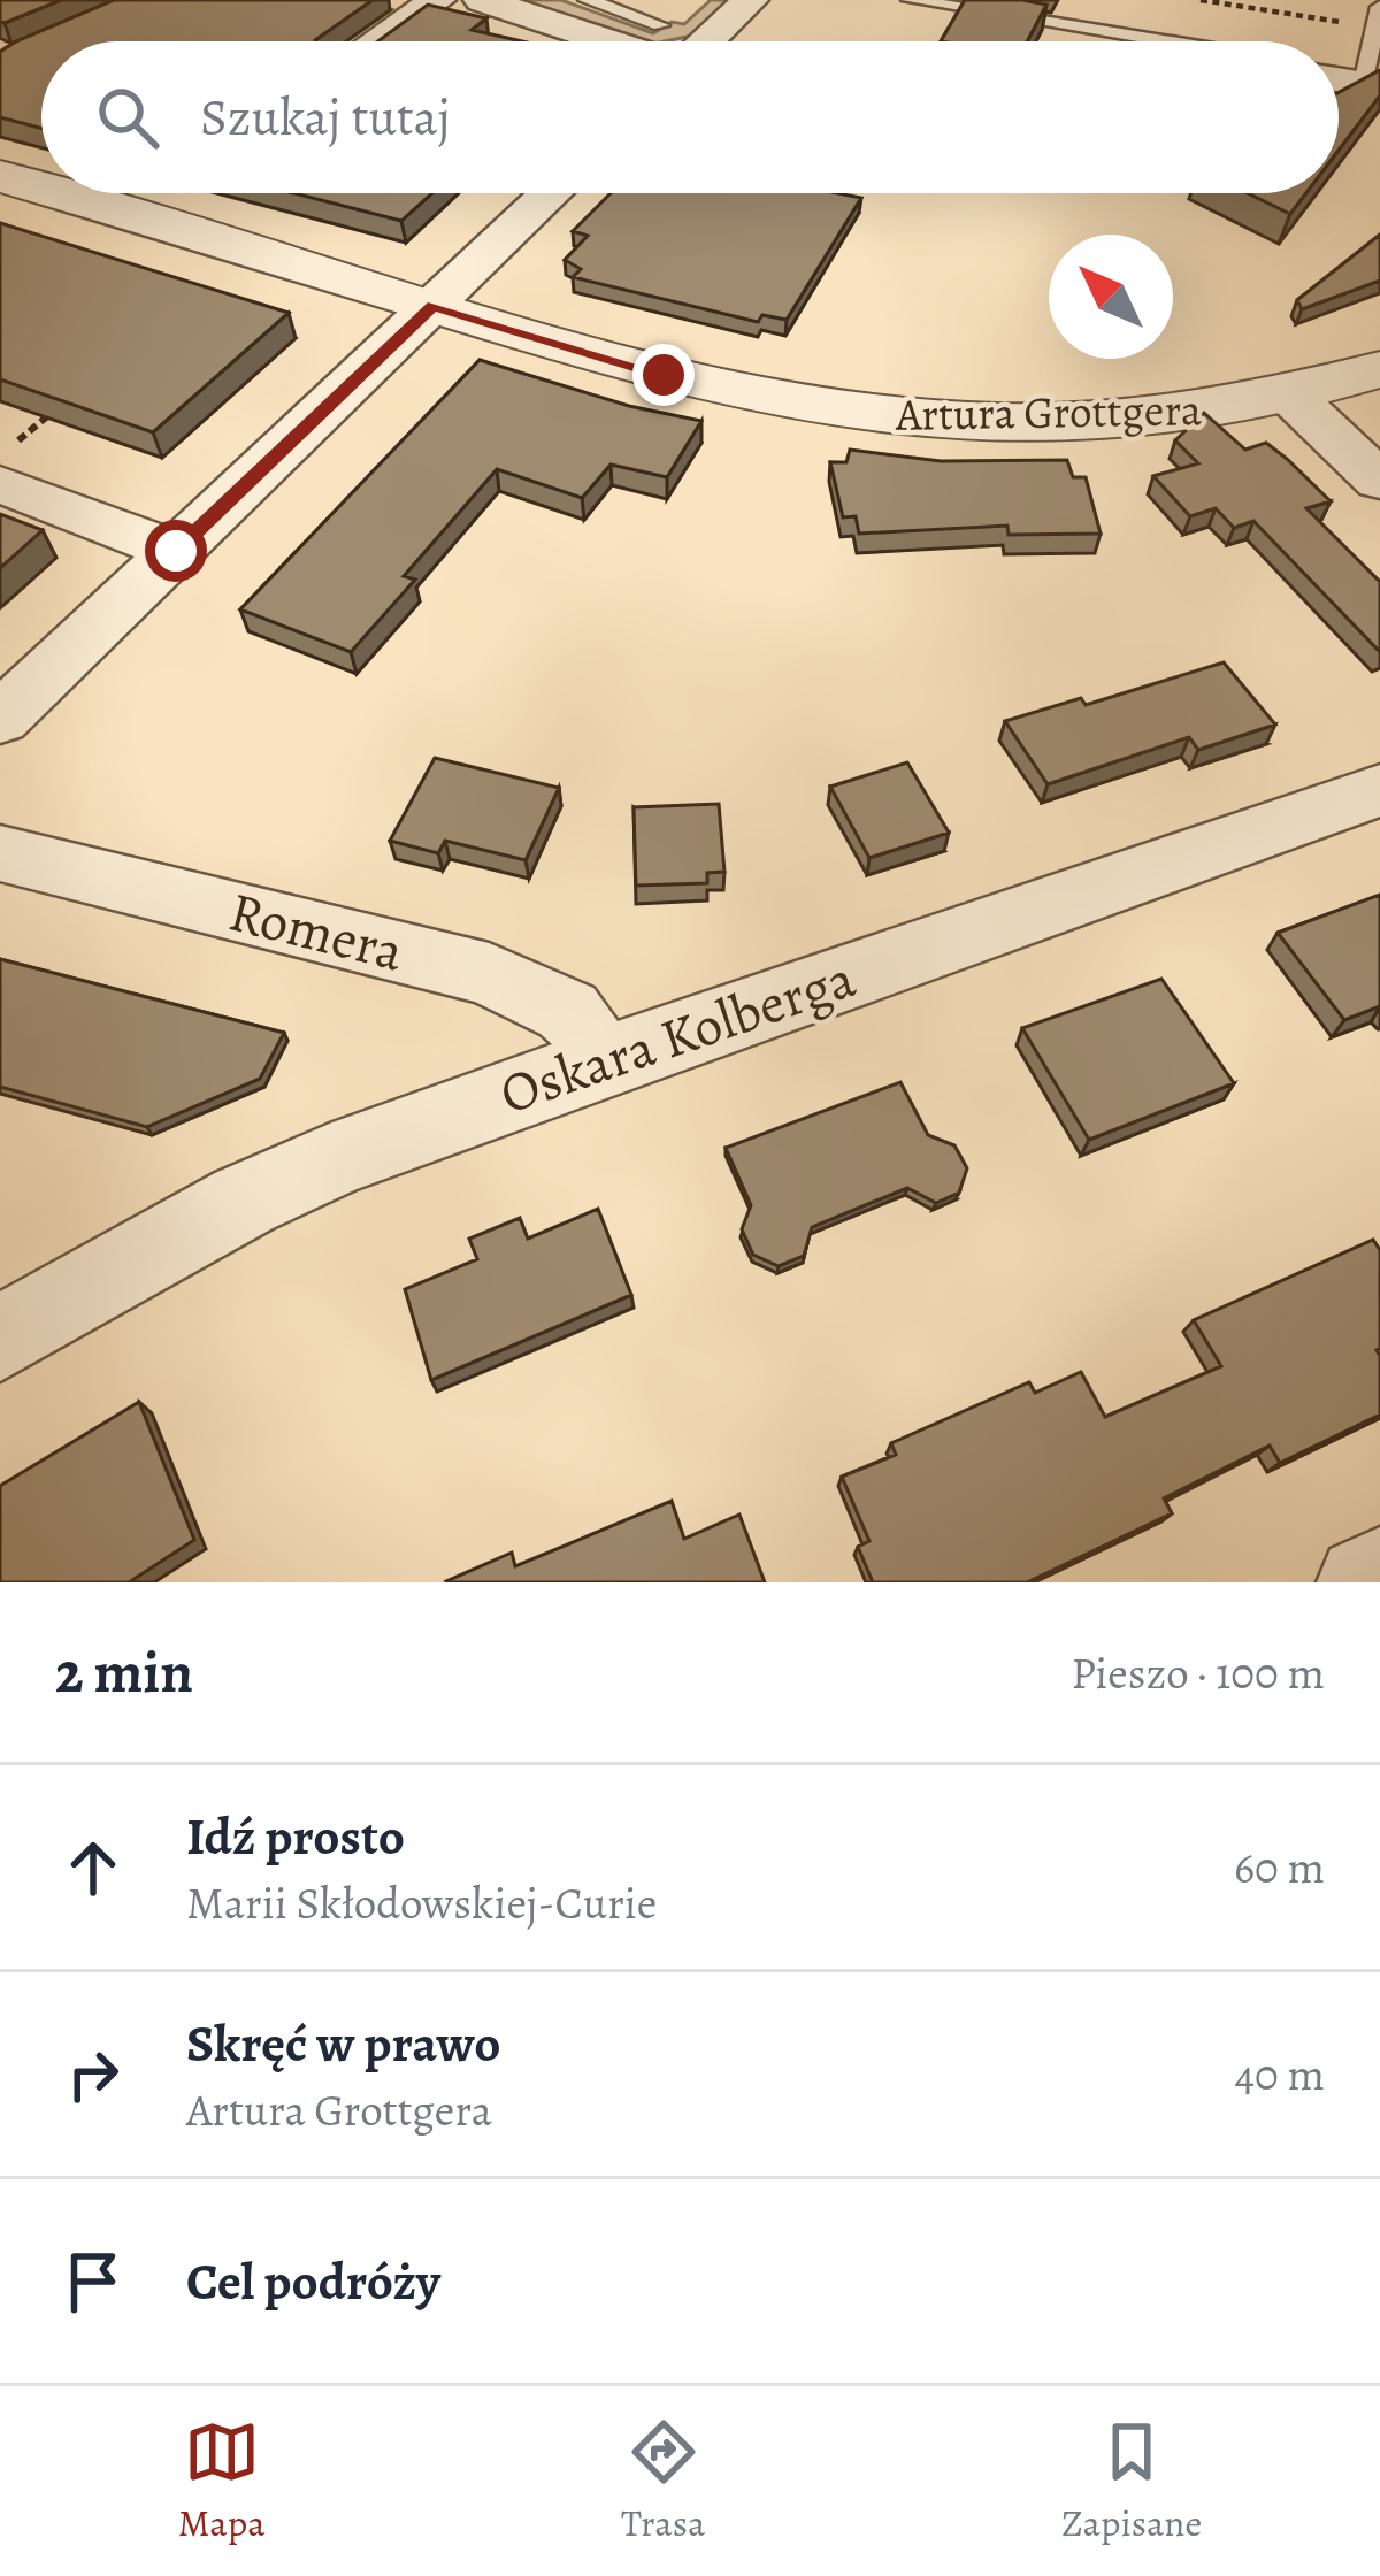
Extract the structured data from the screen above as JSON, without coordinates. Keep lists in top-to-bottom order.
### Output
{
  "streets": {
    "street": ["Artura Grottgera", "Romera", "Oskara Kolberga"]
  },
  "crossings": [
    ["Romera", "Oskara Kolberga"]
  ],
  "north": "top left",
  "page": {
    "search": "Szukaj tutaj",
    "heading": ["2 min", "Pieszo · 100 m"],
    "list": [
      ["Idź prosto", "Marii Skłodowskiej-Curie", "60 m"],
      ["Skręć w prawo", "Artura Grottgera", "40 m"],
      "Cel podróży"
    ],
    "nav": ["Mapa", "Trasa", "Zapisane"]
  }
}
